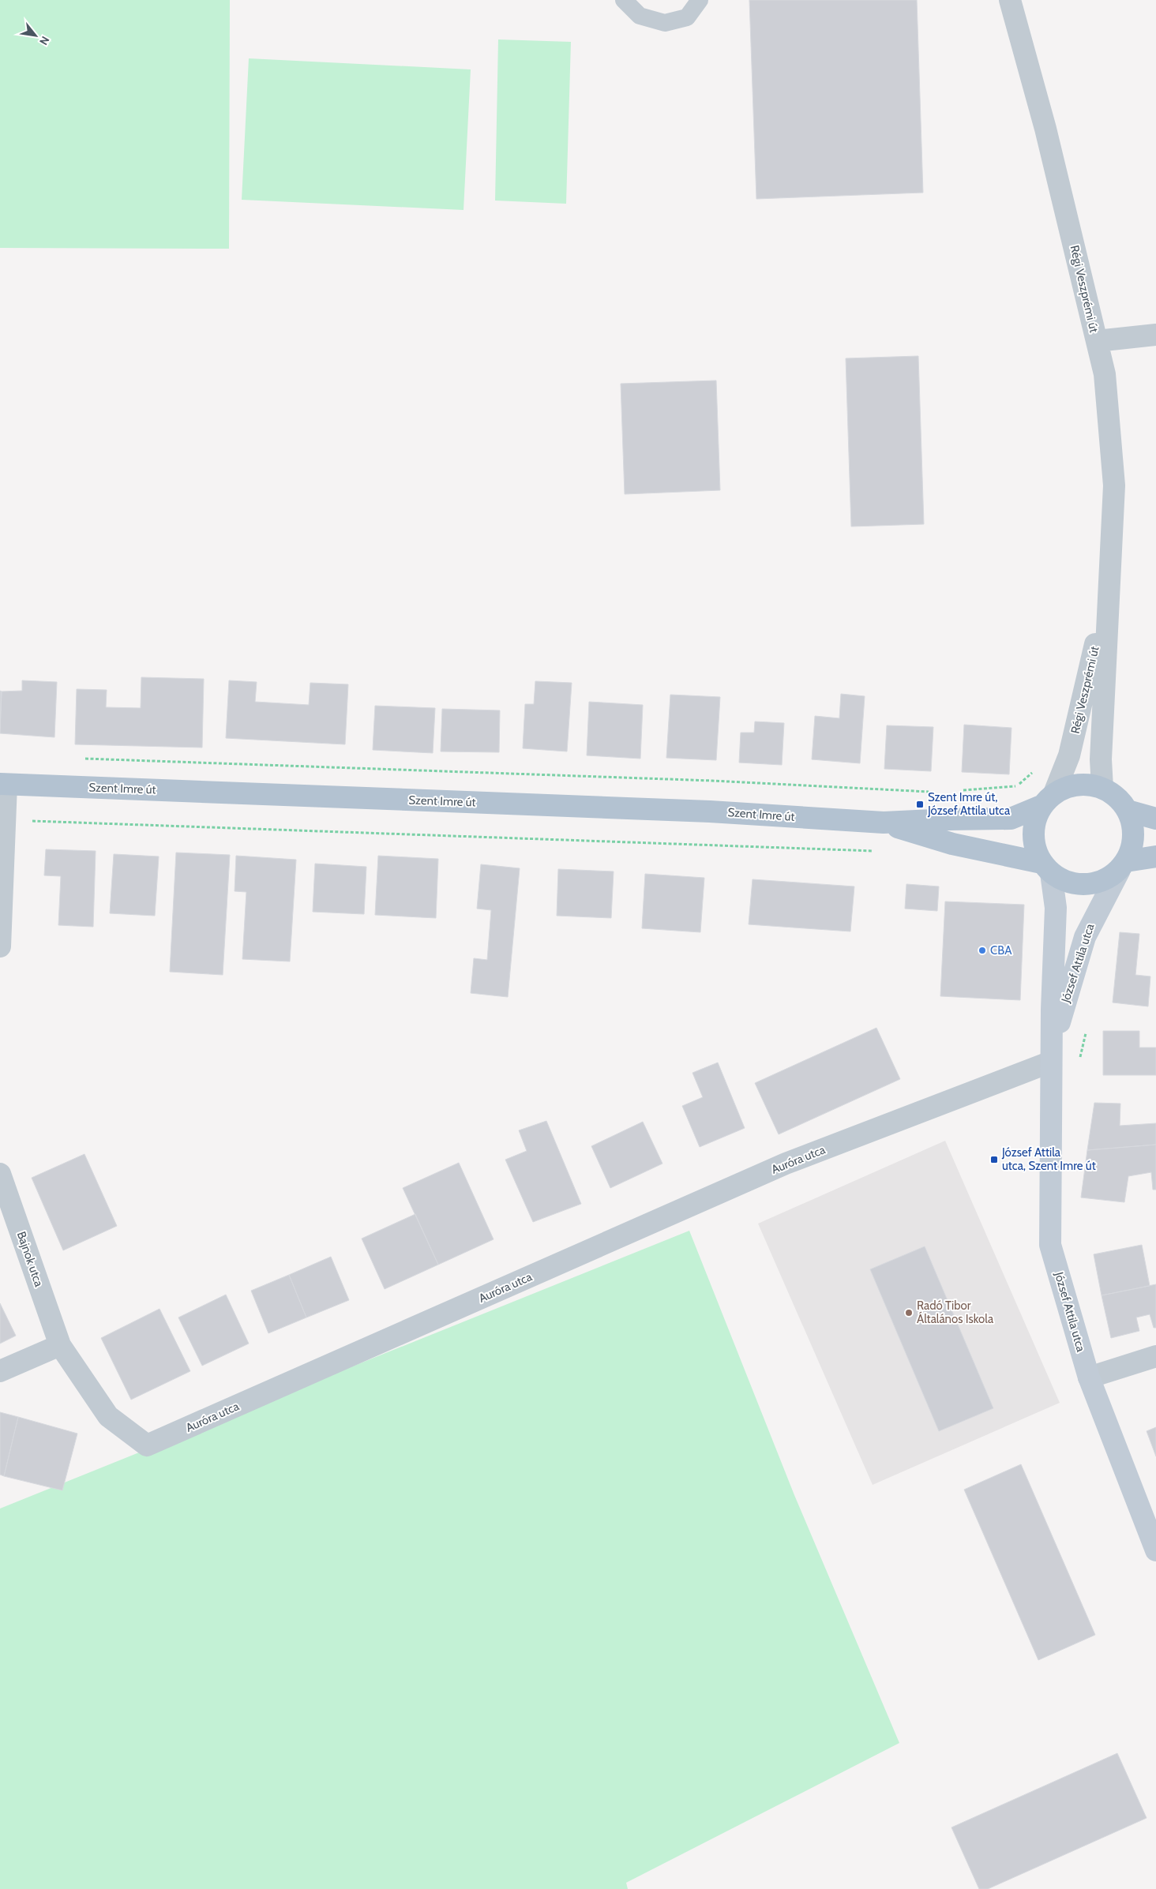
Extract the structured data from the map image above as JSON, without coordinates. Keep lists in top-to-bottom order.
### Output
{
  "streets": {
    "main road": ["Szent Imre út"],
    "street": [
      "Régi Veszprémi út",
      "József Attila utca",
      "Auróra utca",
      "Bajnok utca"
    ]
  },
  "crossings": [
    ["Régi Veszprémi út", "Szent Imre út"],
    ["Régi Veszprémi út", "József Attila utca"],
    ["Szent Imre út", "József Attila utca"],
    ["József Attila utca", "Auróra utca"],
    ["Auróra utca", "Bajnok utca"]
  ],
  "places": {
    "transit": ["Szent Imre út, József Attila utca", "József Attila utca, Szent Imre út"],
    "other": ["CBA", "Radó Tibor Általános Iskola"]
  },
  "north": "bottom right"
}
